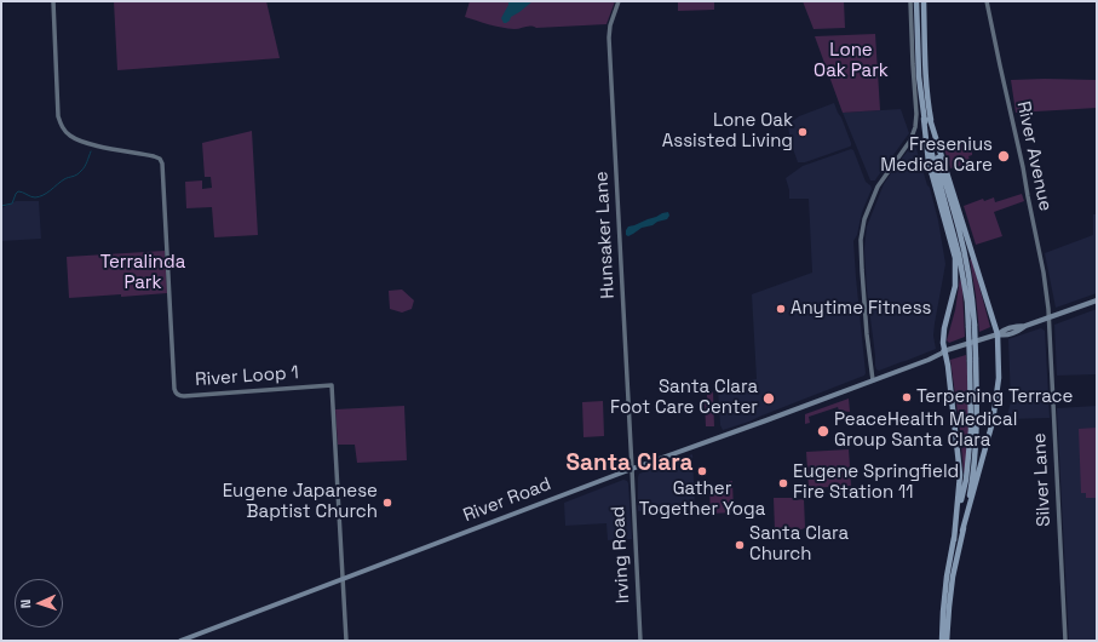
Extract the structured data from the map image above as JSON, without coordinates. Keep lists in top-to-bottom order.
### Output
{
  "streets": {
    "main road": ["River Road"],
    "street": [
      "River Avenue",
      "Hunsaker Lane",
      "River Loop 1",
      "Silver Lane",
      "Irving Road"
    ]
  },
  "crossings": [
    ["River Avenue", "Silver Lane"],
    ["Hunsaker Lane", "River Road"],
    ["Hunsaker Lane", "Irving Road"],
    ["River Loop 1", "River Road"],
    ["River Road", "Irving Road"]
  ],
  "districts": ["Santa Clara"],
  "parks": ["Lone Oak Park", "Terralinda Park"],
  "places": [
    "Lone Oak Assisted Living",
    "Fresenius Medical Care",
    "Anytime Fitness",
    "Terpening Terrace",
    "Santa Clara Foot Care Center",
    "PeaceHealth Medical Group Santa Clara",
    "Gather Together Yoga",
    "Eugene Springfield Fire Station 11",
    "Eugene Japanese Baptist Church",
    "Santa Clara Church"
  ],
  "north": "left"
}
